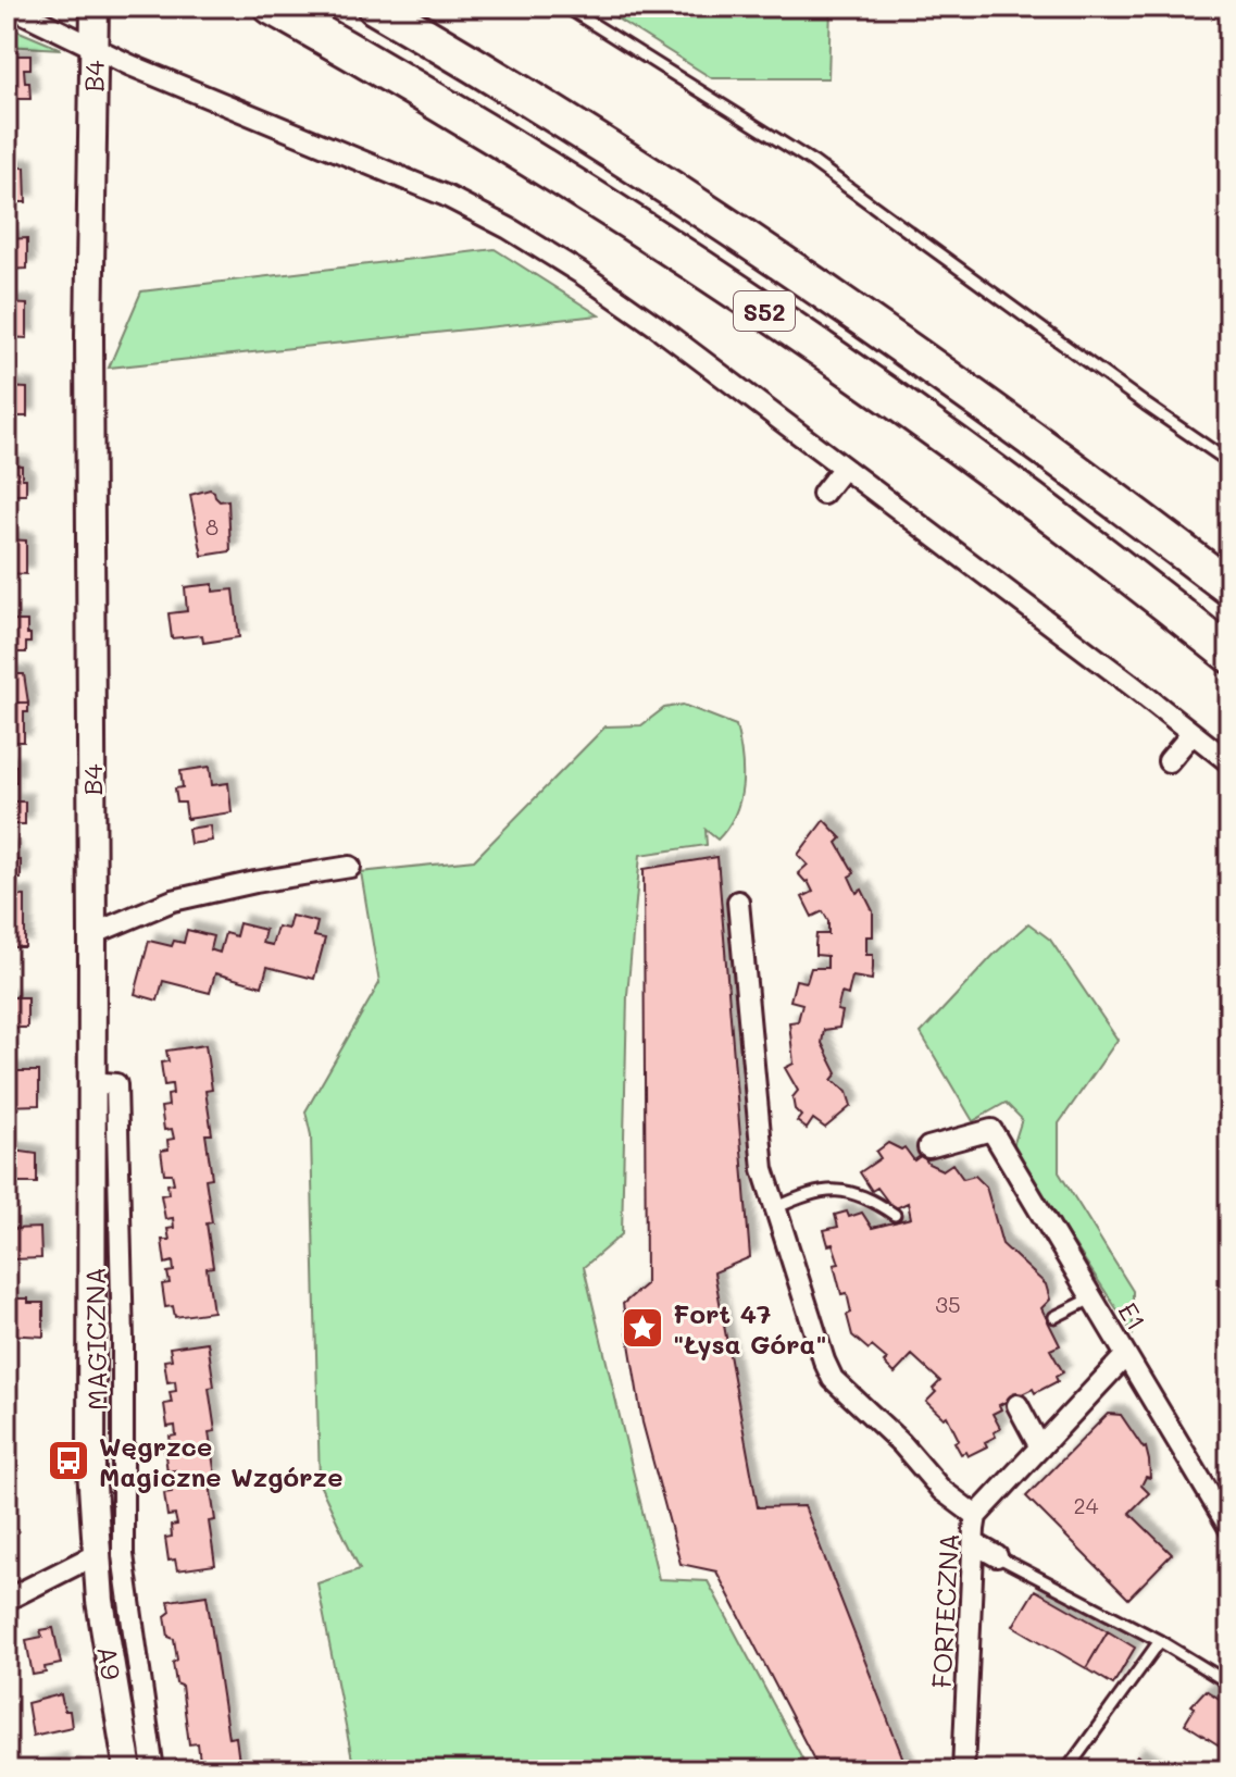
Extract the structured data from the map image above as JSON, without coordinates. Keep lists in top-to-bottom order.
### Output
{
  "streets": {
    "highway": ["S52"],
    "street": [
      "B4",
      "E1",
      "MAGICZNA",
      "FORTECZNA",
      "A9"
    ]
  },
  "crossings": [
    ["B4", "MAGICZNA"],
    ["B4", "A9"],
    ["E1", "FORTECZNA"]
  ],
  "places": {
    "place": ["Fort 47 \"Łysa Góra\""],
    "bus stop": ["Węgrzce Magiczne Wzgórze"]
  },
  "house_numbers": ["8", "35", "24"]
}
